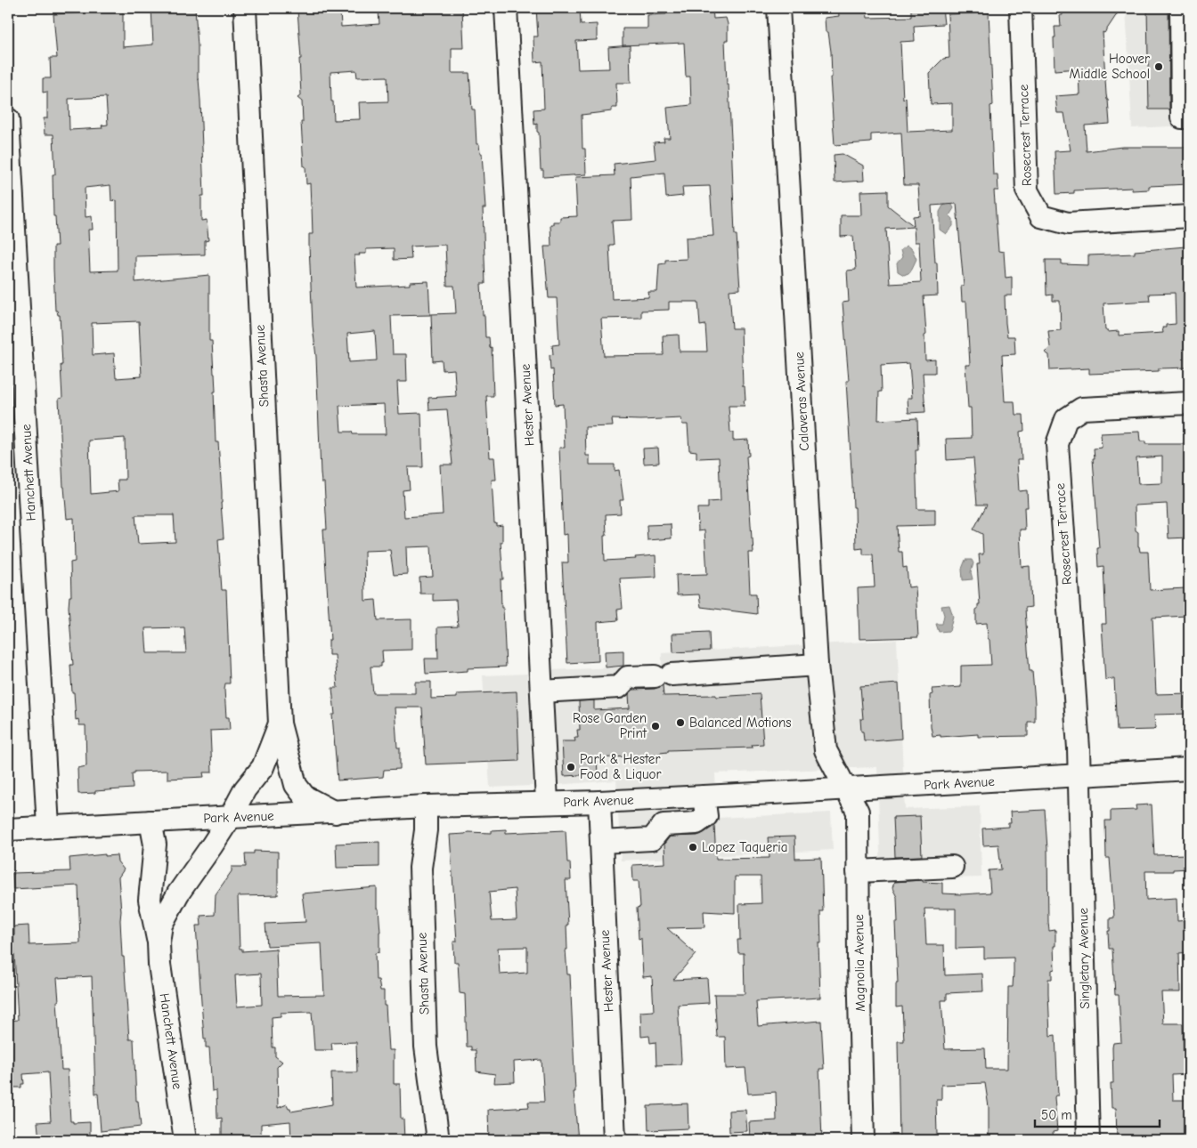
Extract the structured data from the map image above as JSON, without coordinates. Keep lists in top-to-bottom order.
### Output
{
  "streets": {
    "street": [
      "Rosecrest Terrace",
      "Shasta Avenue",
      "Calaveras Avenue",
      "Hester Avenue",
      "Hanchett Avenue",
      "Park Avenue",
      "Singletary Avenue",
      "Magnolia Avenue"
    ]
  },
  "crossings": [
    ["Rosecrest Terrace", "Park Avenue"],
    ["Rosecrest Terrace", "Singletary Avenue"],
    ["Shasta Avenue", "Hanchett Avenue"],
    ["Shasta Avenue", "Park Avenue"],
    ["Calaveras Avenue", "Park Avenue"],
    ["Calaveras Avenue", "Magnolia Avenue"],
    ["Hester Avenue", "Park Avenue"],
    ["Hanchett Avenue", "Park Avenue"],
    ["Park Avenue", "Singletary Avenue"],
    ["Park Avenue", "Magnolia Avenue"]
  ],
  "places": [
    "Hoover Middle School",
    "Balanced Motions",
    "Rose Garden Print",
    "Park & Hester Food & Liquor",
    "Lopez Taqueria"
  ],
  "scale_bar": "50 m"
}
